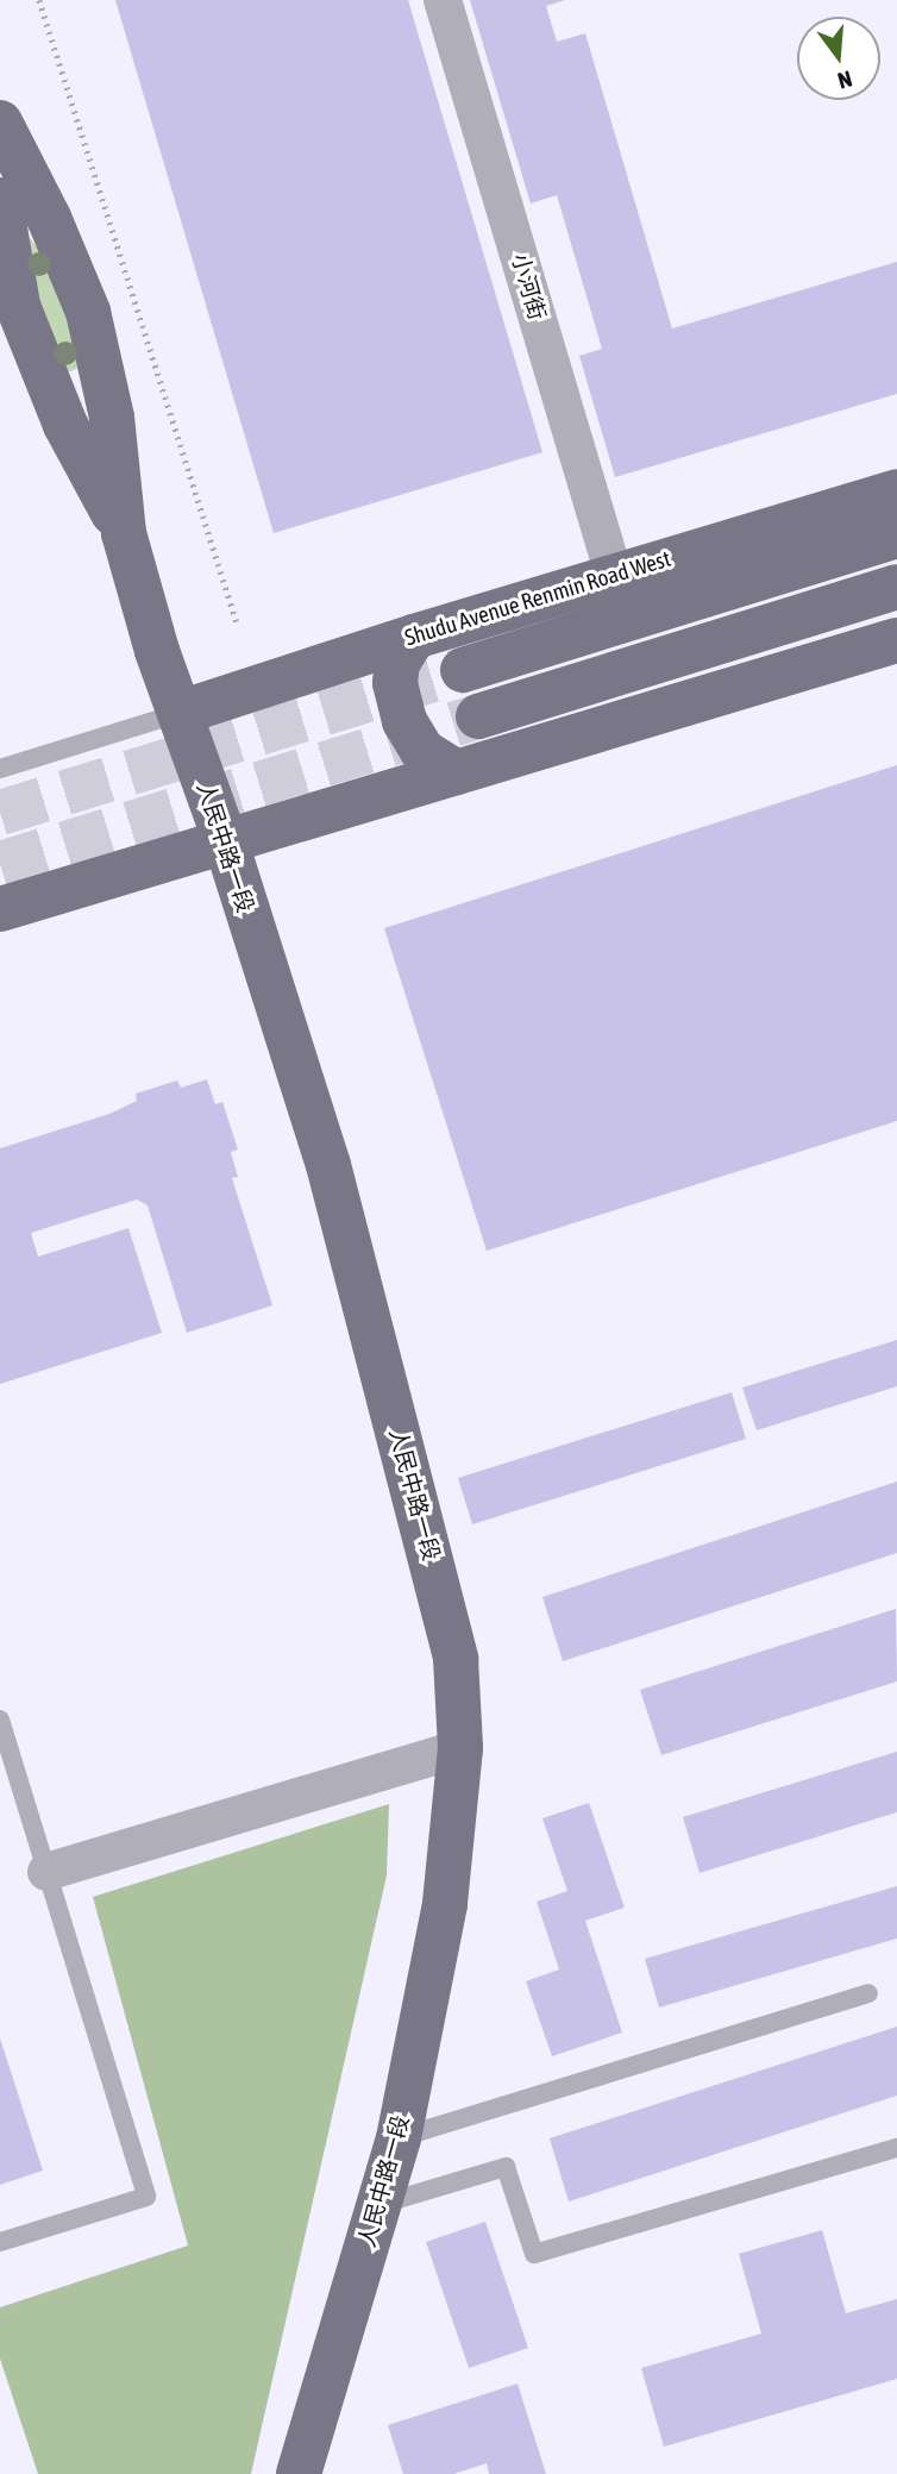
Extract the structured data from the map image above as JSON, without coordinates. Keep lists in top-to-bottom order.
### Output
{
  "streets": {
    "main road": ["Shudu Avenue Renmin Road West", "人民中路一段"],
    "street": ["小河街"]
  },
  "crossings": [
    ["小河街", "Shudu Avenue Renmin Road West"],
    ["Shudu Avenue Renmin Road West", "人民中路一段"]
  ],
  "north": "bottom"
}
